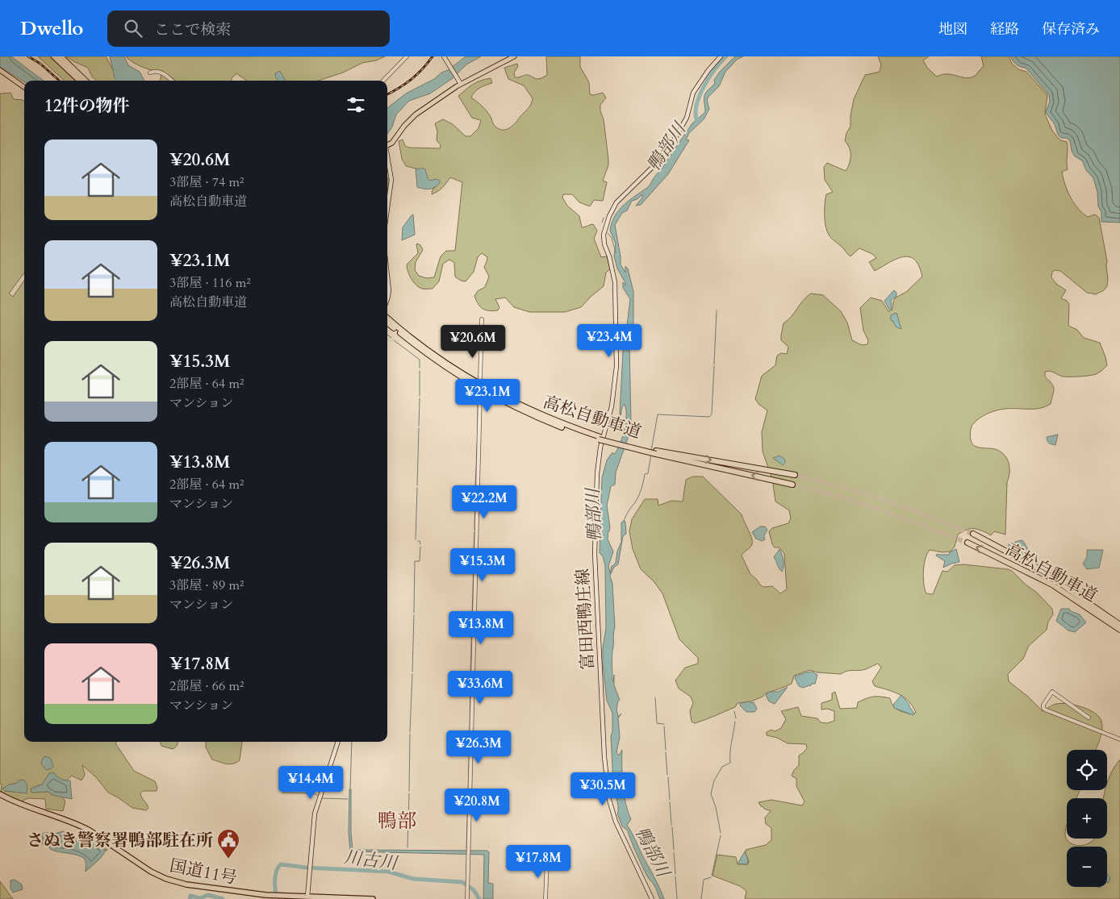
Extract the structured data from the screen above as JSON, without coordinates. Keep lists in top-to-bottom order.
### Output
{
  "streets": {
    "highway": ["高松自動車道", "国道11号"],
    "main road": ["富田西鴨庄線"]
  },
  "districts": ["鴨部"],
  "water": ["鴨部川", "川古川"],
  "places": {
    "public building": ["さぬき警察署鴨部駐在所"]
  },
  "page": {
    "header": "Dwello",
    "search": "ここで検索",
    "nav": ["地図", "経路", "保存済み"],
    "heading": "12件の物件",
    "list": [
      {
        "name": "¥20.6M",
        "note": "3部屋 · 74 m² · 高松自動車道"
      },
      {
        "name": "¥23.1M",
        "note": "3部屋 · 116 m² · 高松自動車道"
      },
      {
        "name": "¥15.3M",
        "note": "2部屋 · 64 m² · マンション"
      },
      {
        "name": "¥13.8M",
        "note": "2部屋 · 64 m² · マンション"
      },
      {
        "name": "¥26.3M",
        "note": "3部屋 · 89 m² · マンション"
      },
      {
        "name": "¥17.8M",
        "note": "2部屋 · 66 m² · マンション"
      }
    ],
    "price": [
      "¥23.4M",
      "¥20.6M",
      "¥23.1M",
      "¥22.2M",
      "¥15.3M",
      "¥13.8M",
      "¥33.6M",
      "¥26.3M",
      "¥14.4M",
      "¥30.5M",
      "¥20.8M",
      "¥17.8M"
    ],
    "map_buttons": ["+", "−"]
  }
}
